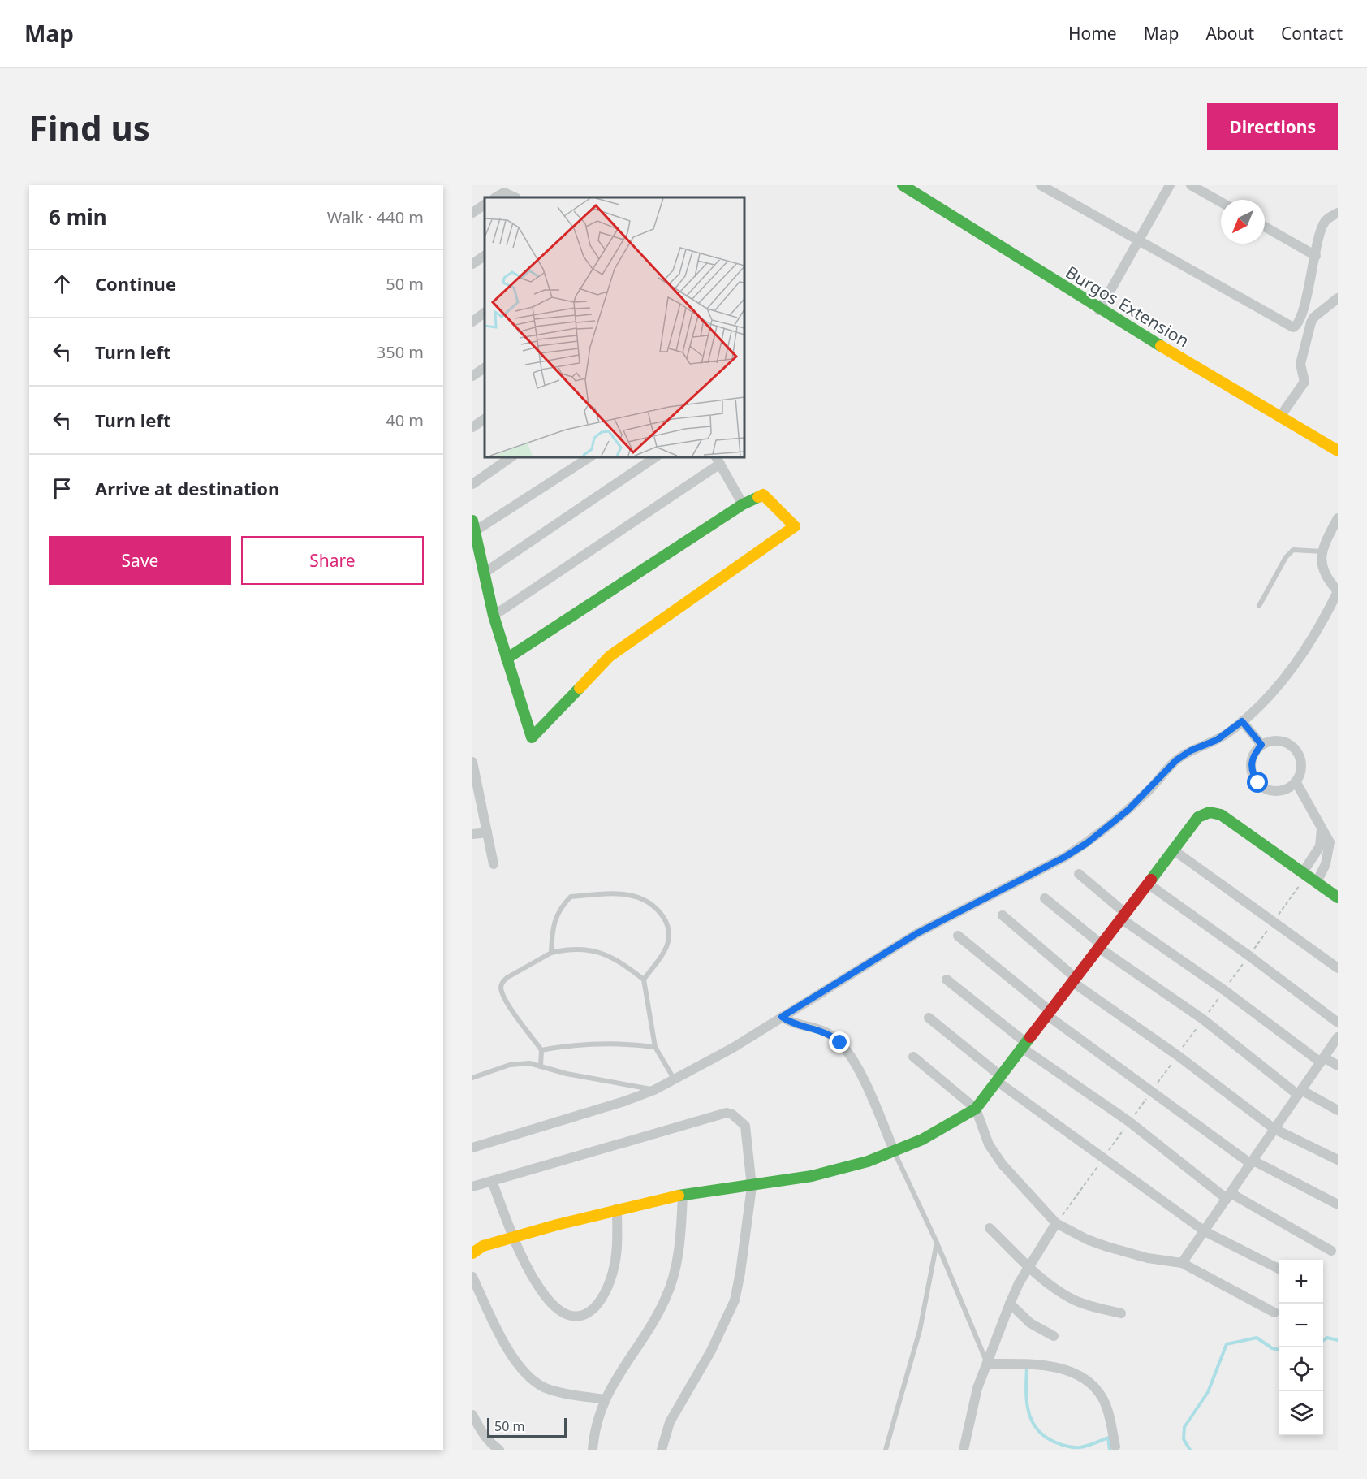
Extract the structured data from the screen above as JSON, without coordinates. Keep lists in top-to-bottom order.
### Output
{
  "streets": {
    "street": ["Burgos Extension"]
  },
  "scale_bar": "50 m",
  "north": "bottom left",
  "page": {
    "header": "Map",
    "nav": [
      "Home",
      "Map",
      "About",
      "Contact"
    ],
    "buttons": [
      "Directions",
      ["Save", "Share"]
    ],
    "title": "Find us",
    "heading": ["6 min", "Walk · 440 m"],
    "list": [
      ["Continue", "50 m"],
      ["Turn left", "350 m"],
      ["Turn left", "40 m"],
      "Arrive at destination"
    ],
    "map_buttons": ["+", "−"],
    "scale": "50 m"
  }
}
